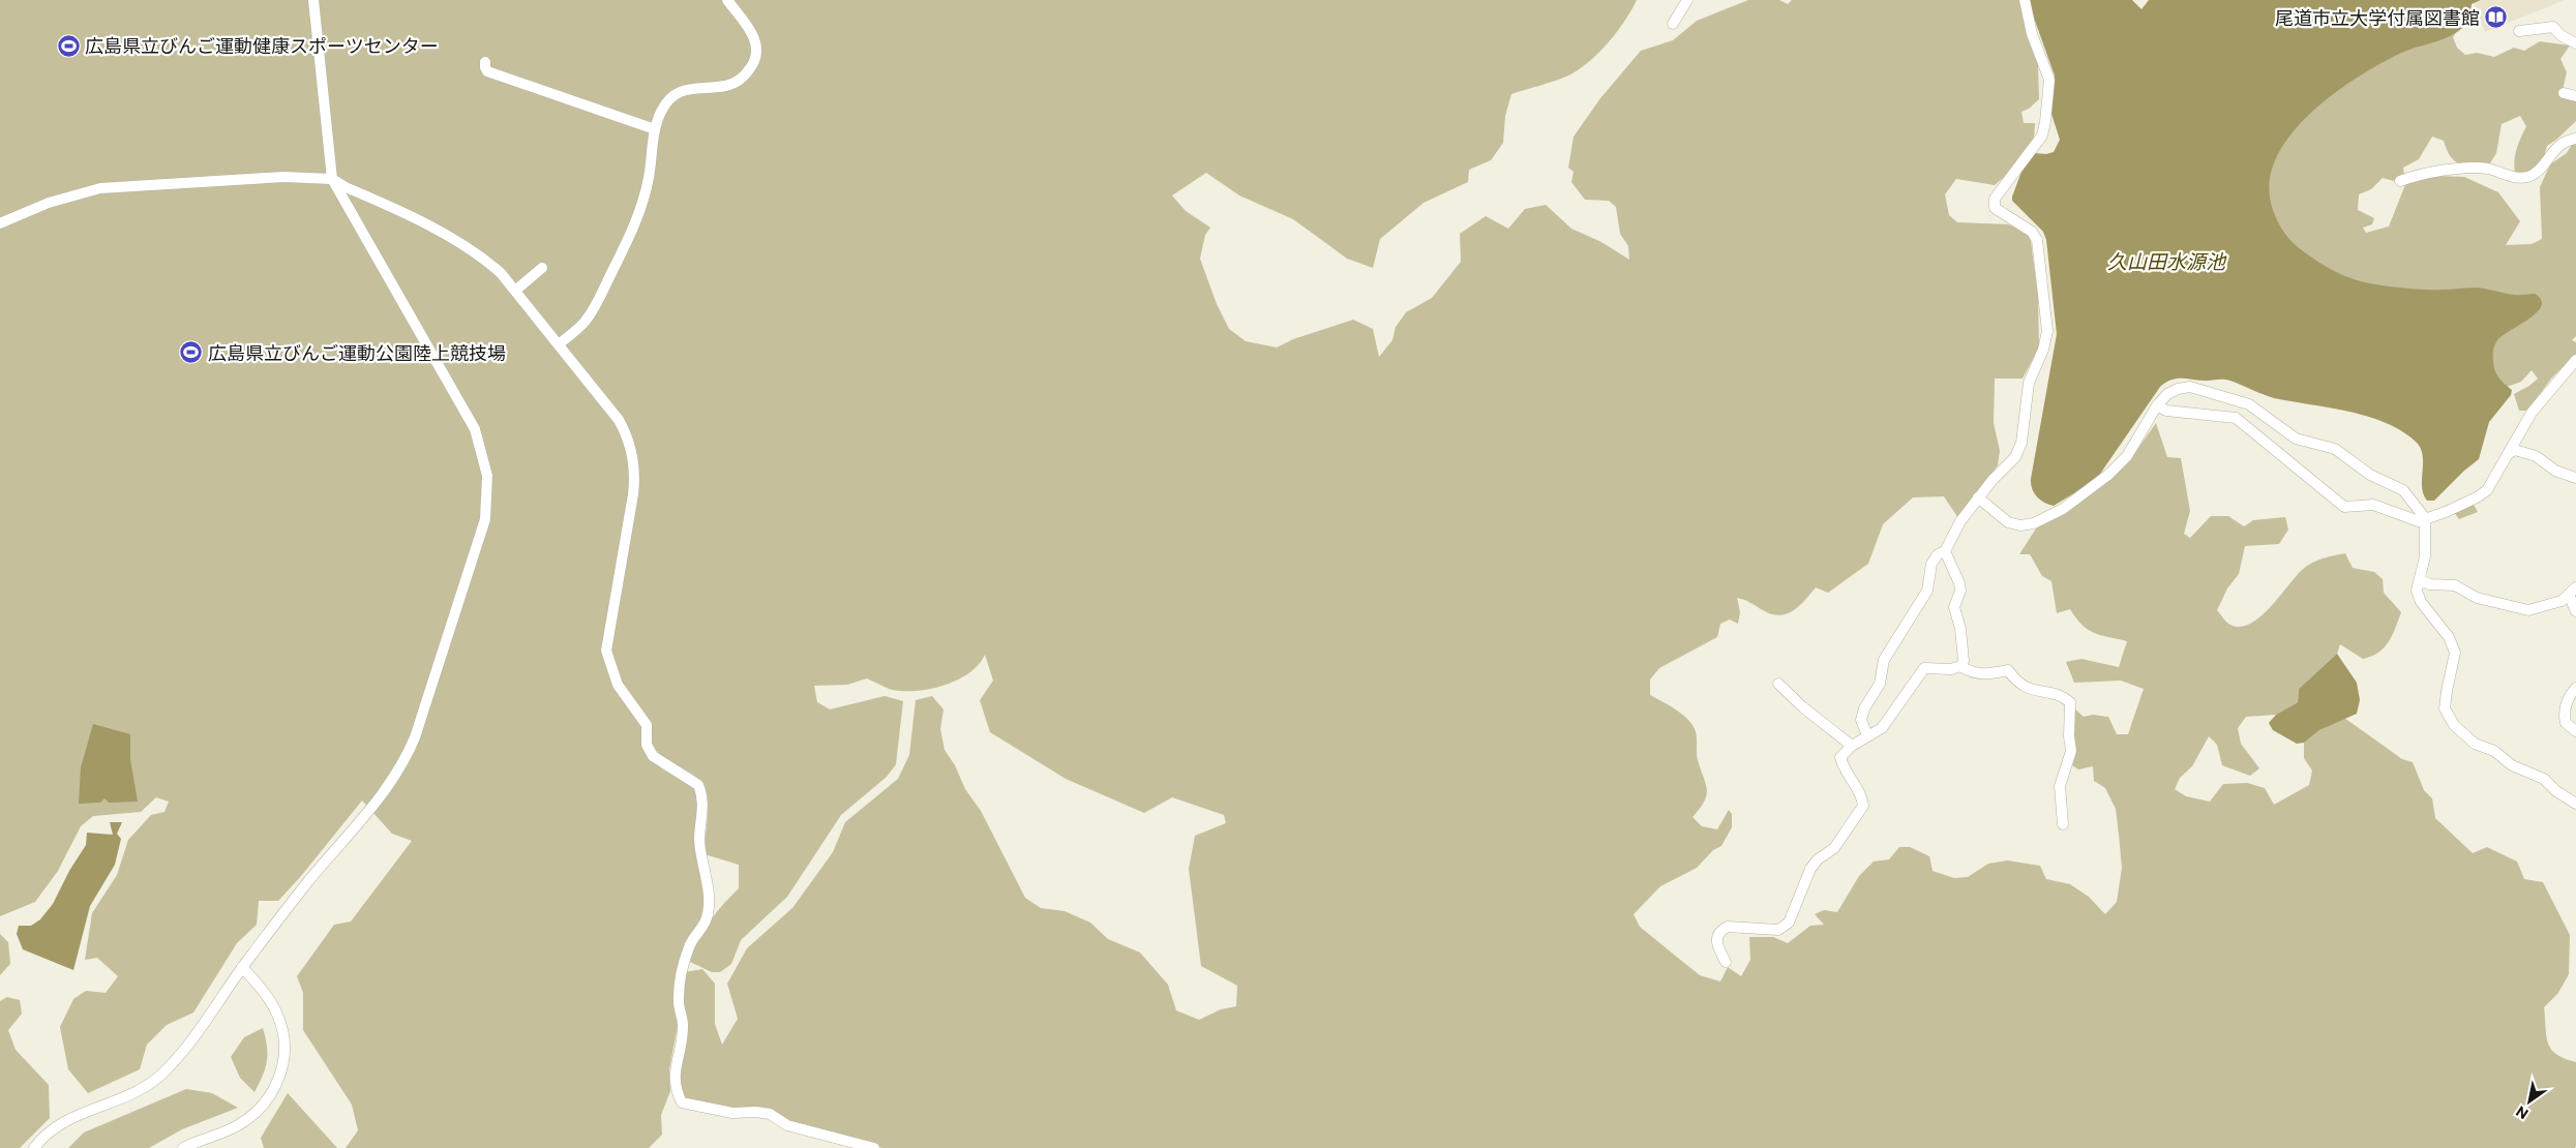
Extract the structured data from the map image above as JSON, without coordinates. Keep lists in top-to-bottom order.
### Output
{
  "water": ["久山田水源池"],
  "places": {
    "library": ["尾道市立大学付属図書館"],
    "sports": ["広島県立びんご運動健康スポーツセンター", "広島県立びんご運動公園陸上競技場"]
  },
  "north": "bottom left"
}
